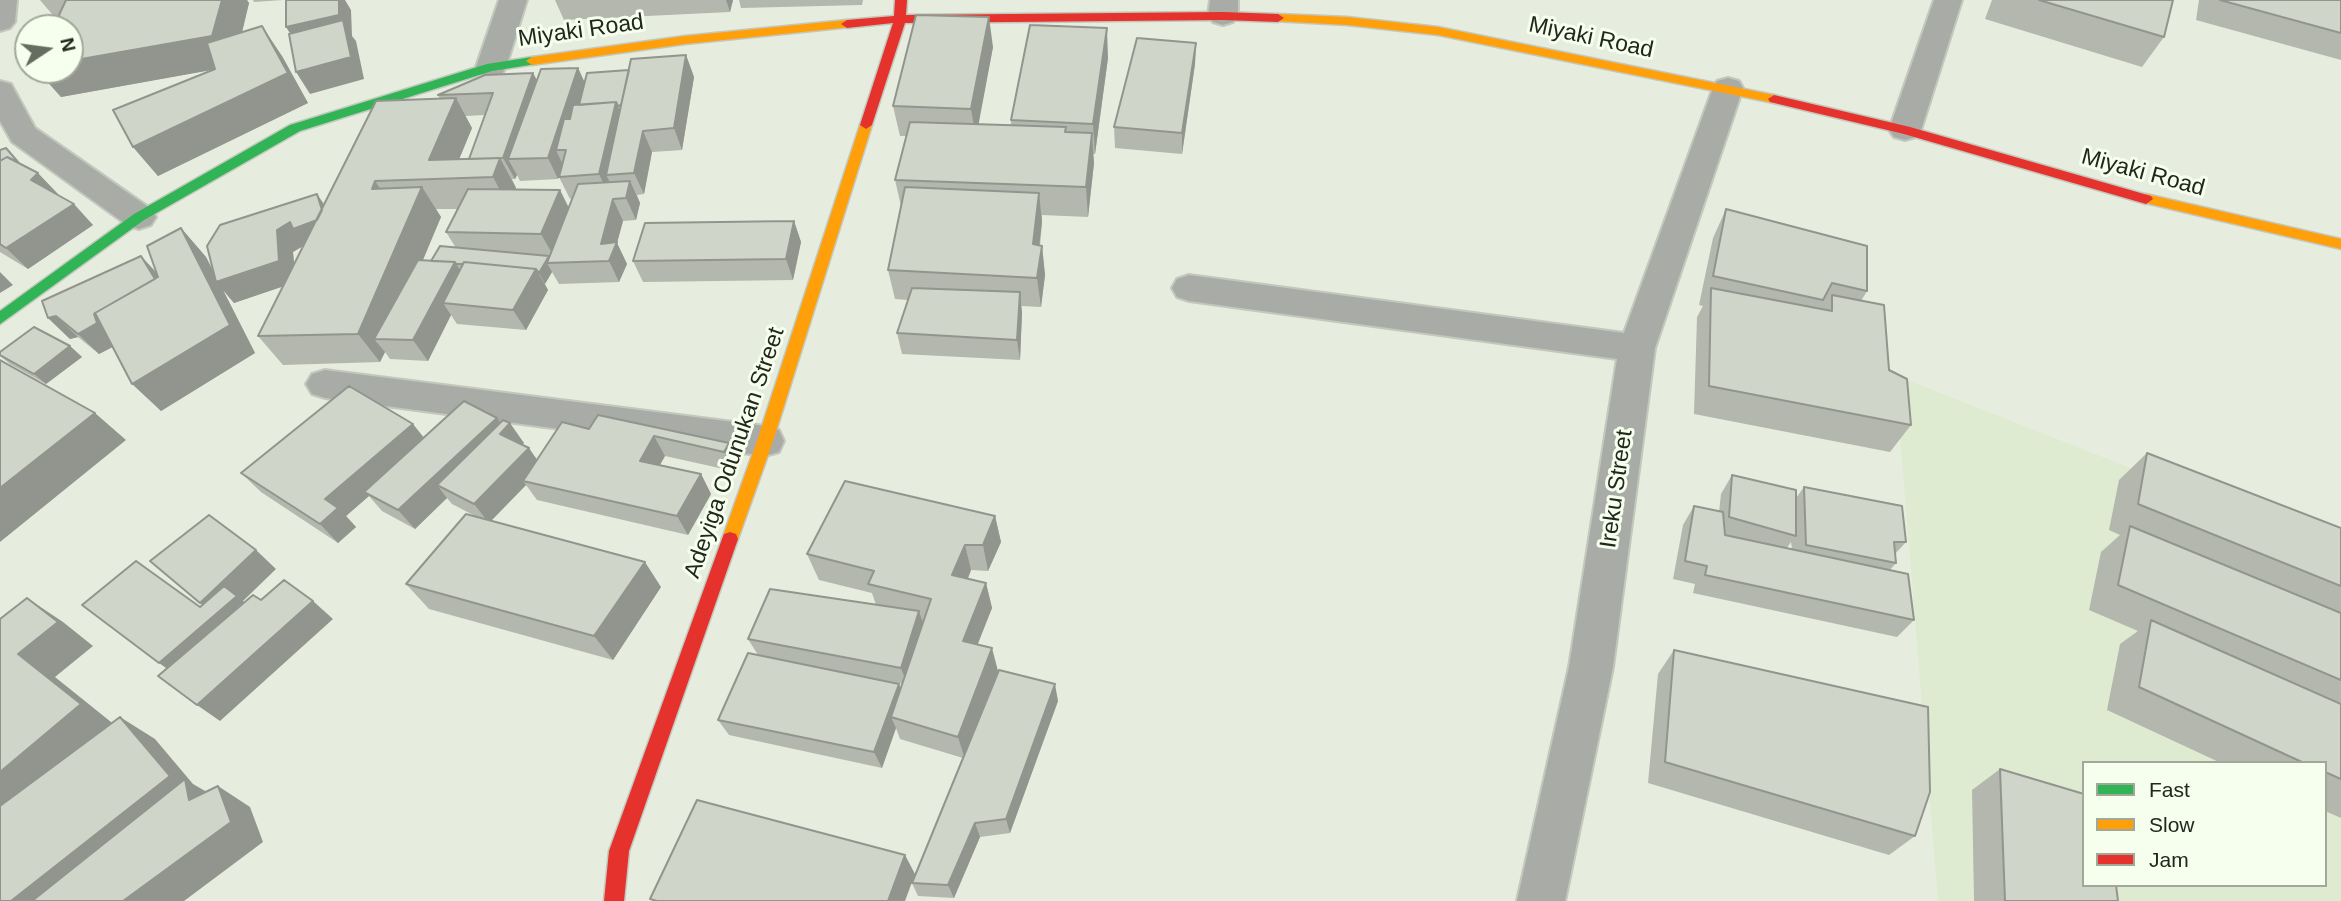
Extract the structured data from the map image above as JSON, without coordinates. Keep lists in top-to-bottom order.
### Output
{
  "streets": {
    "street": ["Miyaki Road", "Adeyiga Odunukan Street", "Ireku Street"]
  },
  "crossings": [
    ["Miyaki Road", "Adeyiga Odunukan Street"],
    ["Miyaki Road", "Ireku Street"]
  ],
  "legend": ["Fast", "Slow", "Jam"],
  "north": "right"
}
